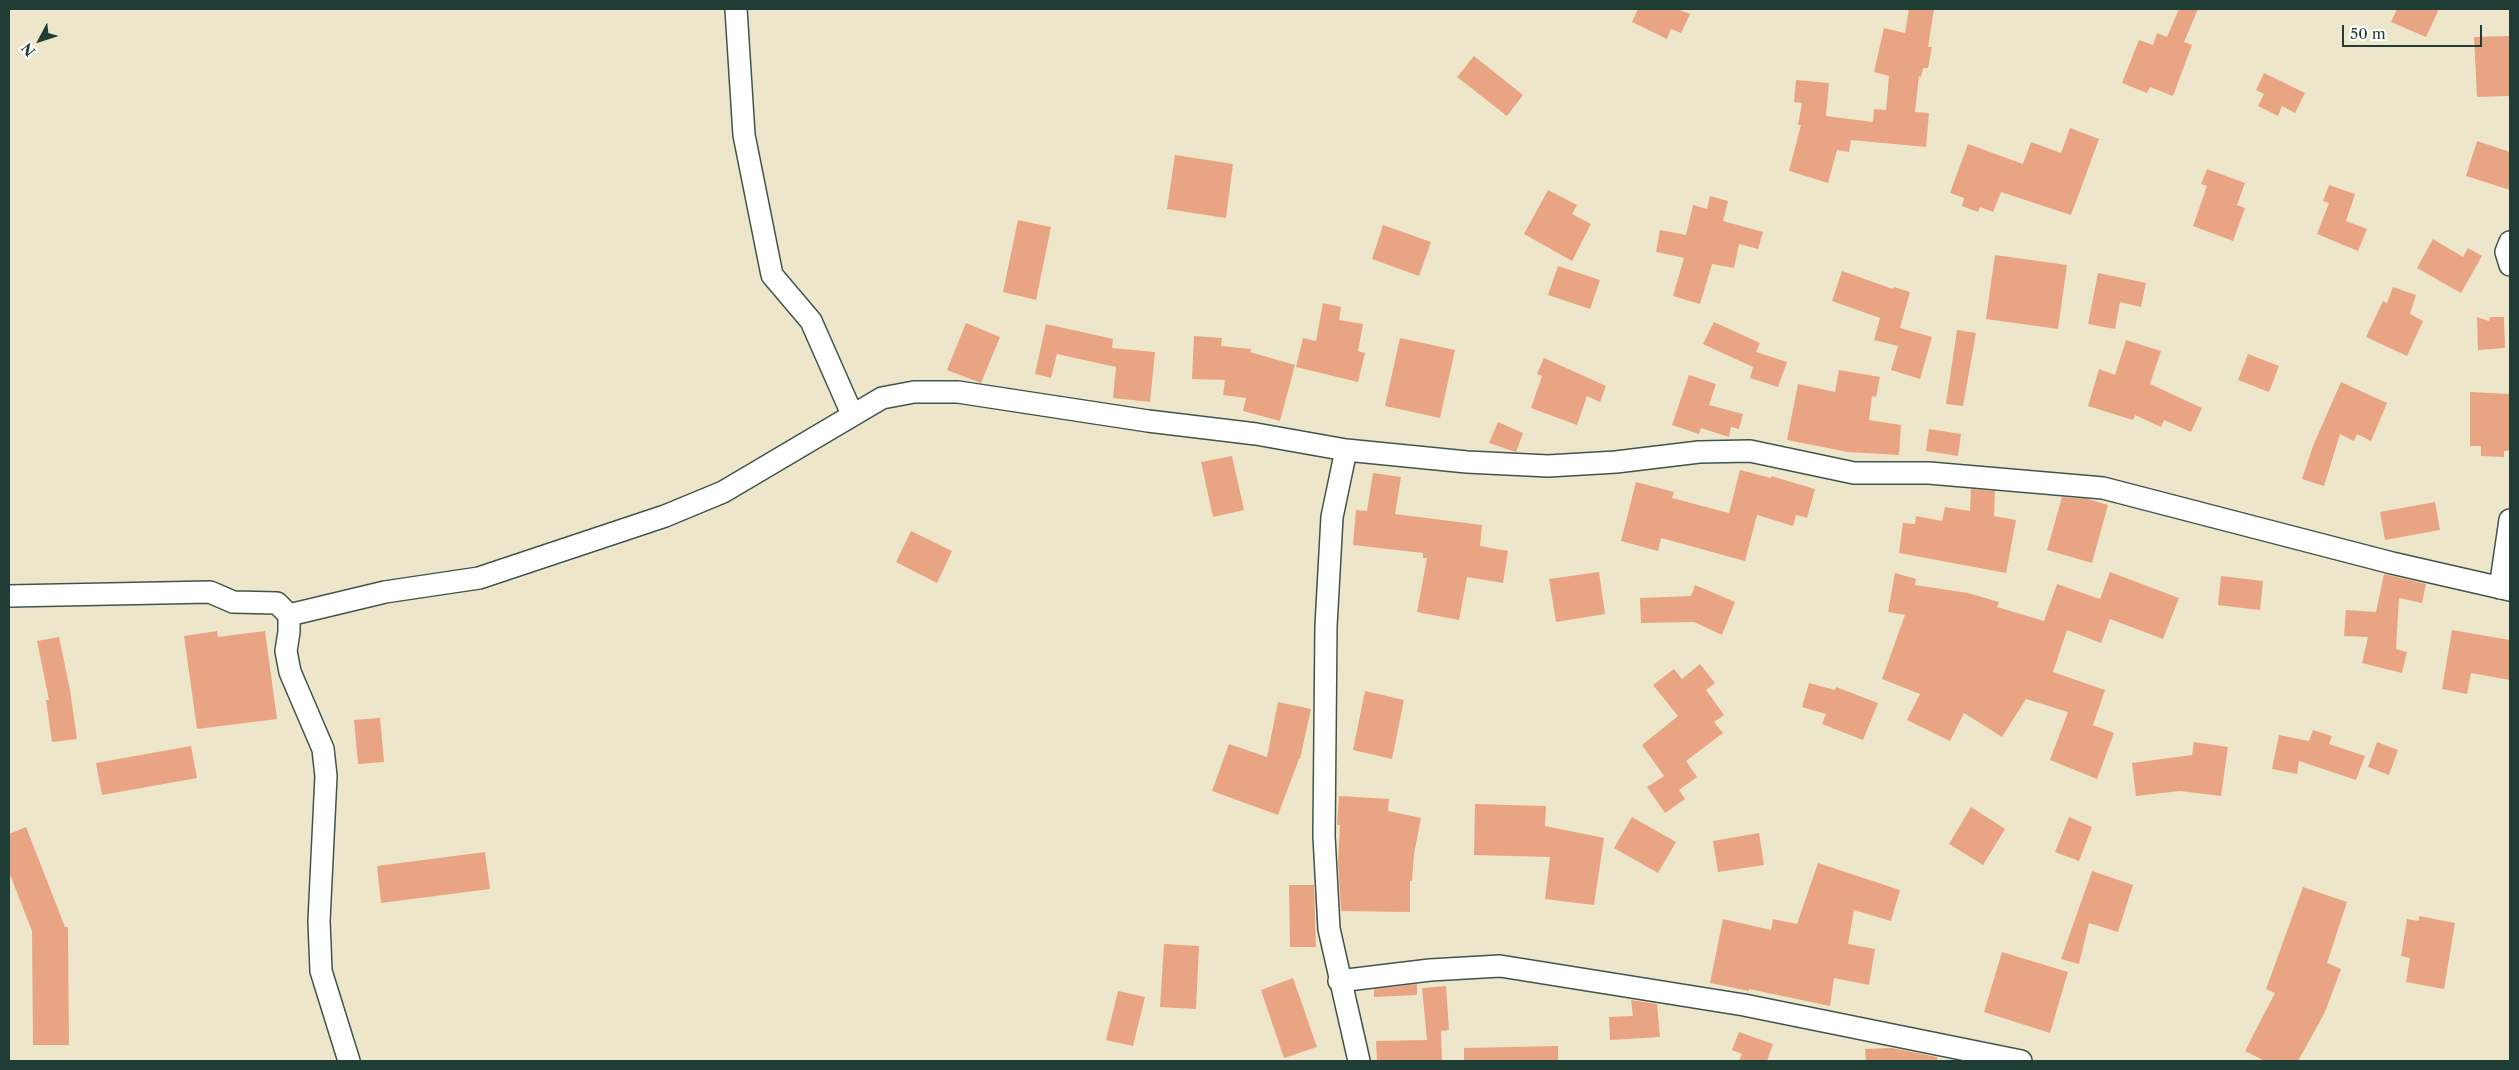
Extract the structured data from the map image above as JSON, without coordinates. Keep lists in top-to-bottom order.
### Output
{
  "scale_bar": "50 m",
  "north": "bottom left"
}
